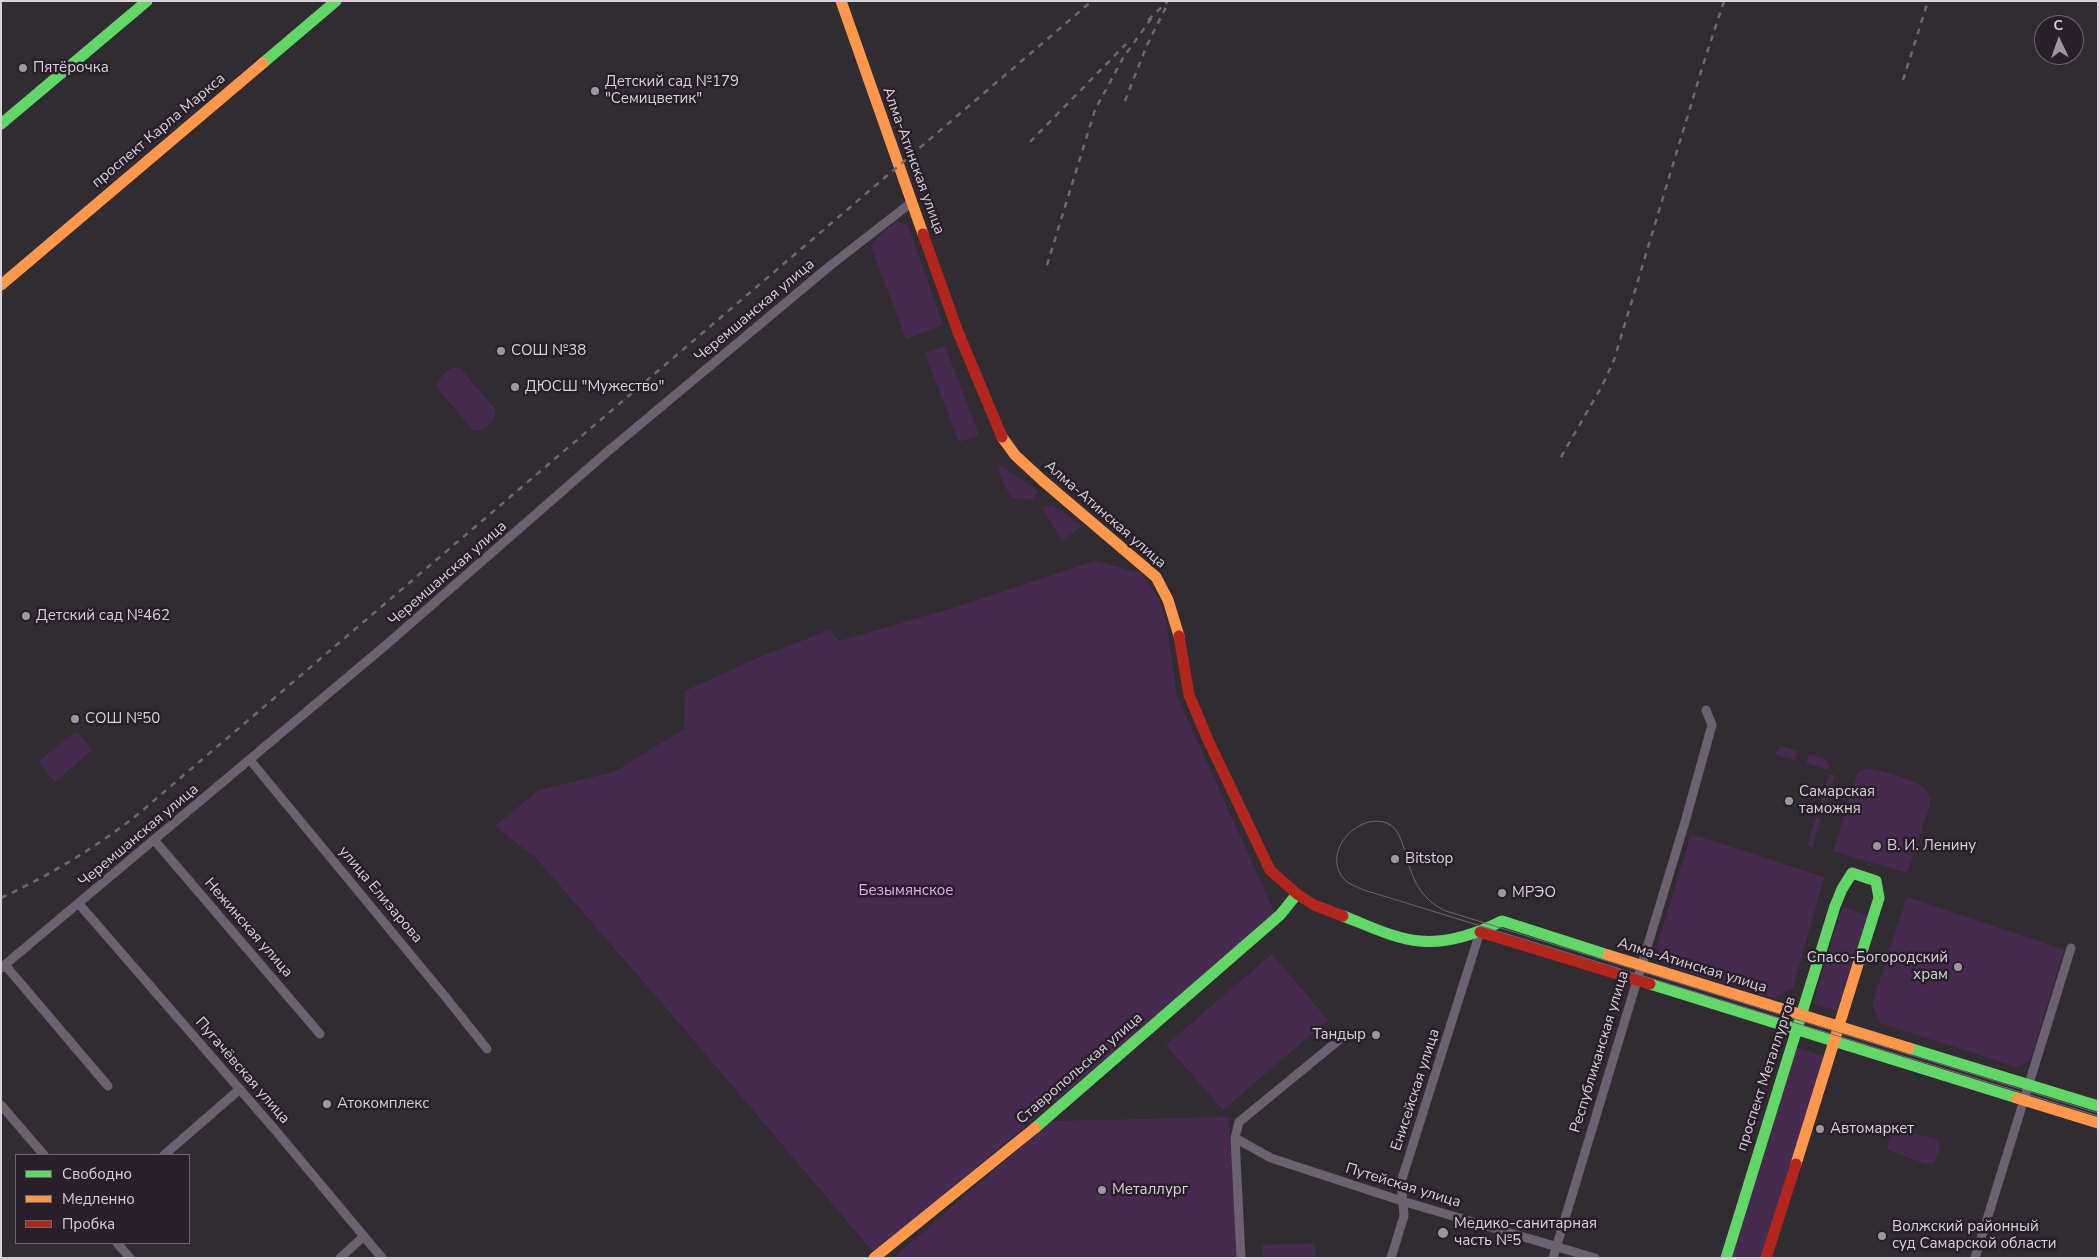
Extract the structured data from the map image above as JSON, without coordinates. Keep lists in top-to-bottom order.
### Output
{
  "streets": {
    "street": [
      "проспект Карла Маркса",
      "Алма-Атинская улица",
      "Черемшанская улица",
      "улица Елизарова",
      "Нежинская улица",
      "Республиканская улица",
      "Ставропольская улица",
      "Пугачёвская улица",
      "проспект Металлургов",
      "Енисейская улица",
      "Путейская улица"
    ]
  },
  "crossings": [
    ["Алма-Атинская улица", "Черемшанская улица"],
    ["Алма-Атинская улица", "Республиканская улица"],
    ["Алма-Атинская улица", "Ставропольская улица"],
    ["Алма-Атинская улица", "проспект Металлургов"],
    ["Алма-Атинская улица", "Енисейская улица"],
    ["Черемшанская улица", "улица Елизарова"],
    ["Черемшанская улица", "Нежинская улица"],
    ["Черемшанская улица", "Пугачёвская улица"],
    ["Республиканская улица", "Путейская улица"],
    ["Енисейская улица", "Путейская улица"]
  ],
  "parks": ["Безымянское"],
  "places": [
    "Пятёрочка",
    "Детский сад №179 \"Семицветик\"",
    "СОШ №38",
    "ДЮСШ \"Мужество\"",
    "Детский сад №462",
    "СОШ №50",
    "Самарская таможня",
    "В. И. Ленину",
    "Bitstop",
    "МРЭО",
    "Спасо-Богородский храм",
    "Тандыр",
    "Атокомплекс",
    "Автомаркет",
    "Металлург",
    "Медико-санитарная часть №5",
    "Волжский районный суд Самарской области"
  ],
  "legend": ["Свободно", "Медленно", "Пробка"],
  "north": "top"
}
